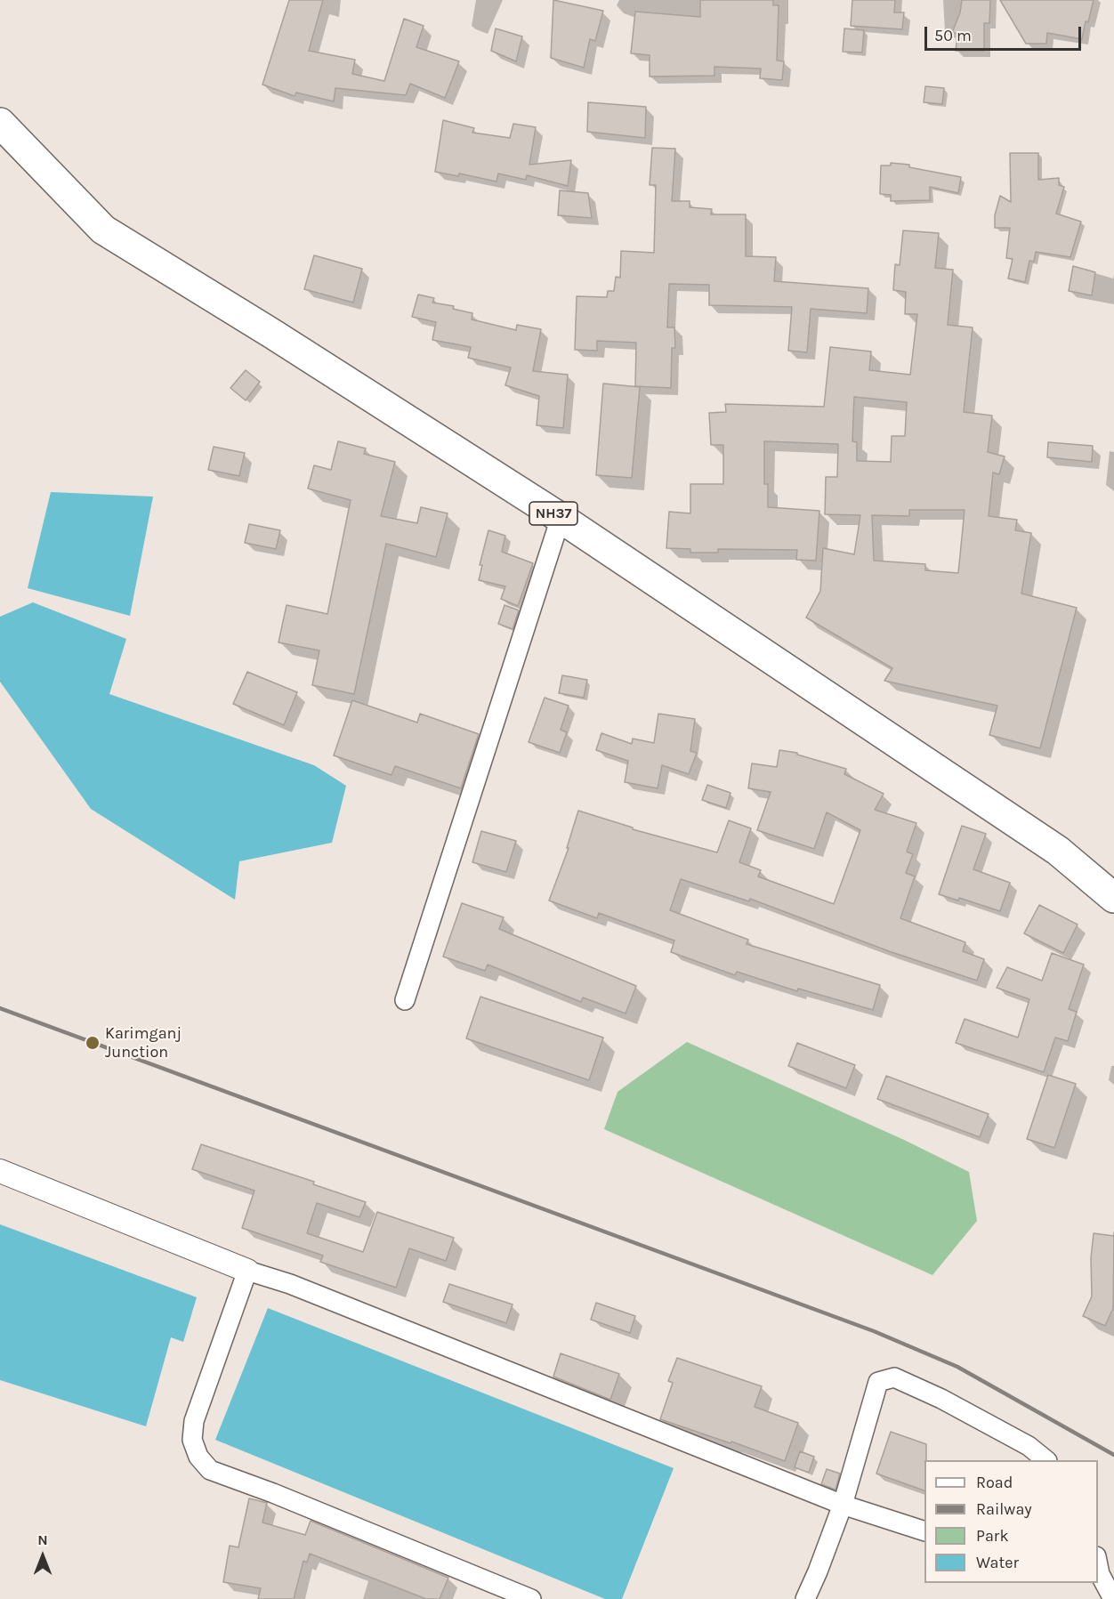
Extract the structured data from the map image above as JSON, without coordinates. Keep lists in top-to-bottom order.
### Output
{
  "streets": {
    "highway": ["NH37"]
  },
  "places": ["Karimganj Junction"],
  "legend": [
    "Road",
    "Railway",
    "Park",
    "Water"
  ],
  "scale_bar": "50 m",
  "north": "top"
}
